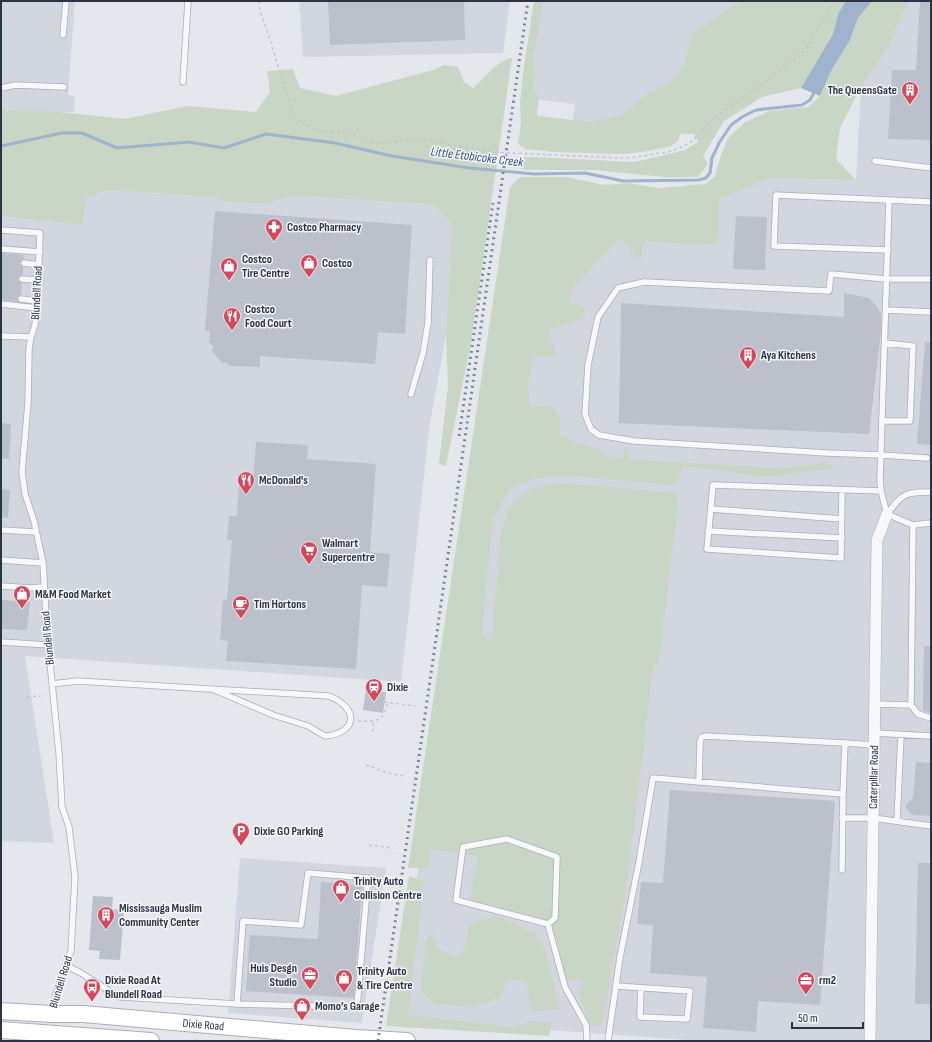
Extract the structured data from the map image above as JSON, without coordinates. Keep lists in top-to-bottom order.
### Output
{
  "streets": {
    "main road": ["Dixie Road"],
    "street": ["Blundell Road", "Caterpillar Road"]
  },
  "crossings": [
    ["Blundell Road", "Dixie Road"]
  ],
  "water": ["Little Etobicoke Creek"],
  "places": {
    "building": ["The QueensGate", "Aya Kitchens", "Mississauga Muslim Community Center"],
    "pharmacy": ["Costco Pharmacy"],
    "shop": [
      "Costco",
      "Costco Tire Centre",
      "M&M Food Market",
      "Trinity Auto Collision Centre",
      "Trinity Auto & Tire Centre",
      "Momo’s Garage"
    ],
    "restaurant": ["Costco Food Court", "McDonald's"],
    "supermarket": ["Walmart Supercentre"],
    "cafe": ["Tim Hortons"],
    "station": ["Dixie"],
    "parking": ["Dixie GO Parking"],
    "office": ["Huis Desgn Studio", "rm2"],
    "bus stop": ["Dixie Road At Blundell Road"]
  },
  "scale_bar": "50 m"
}
